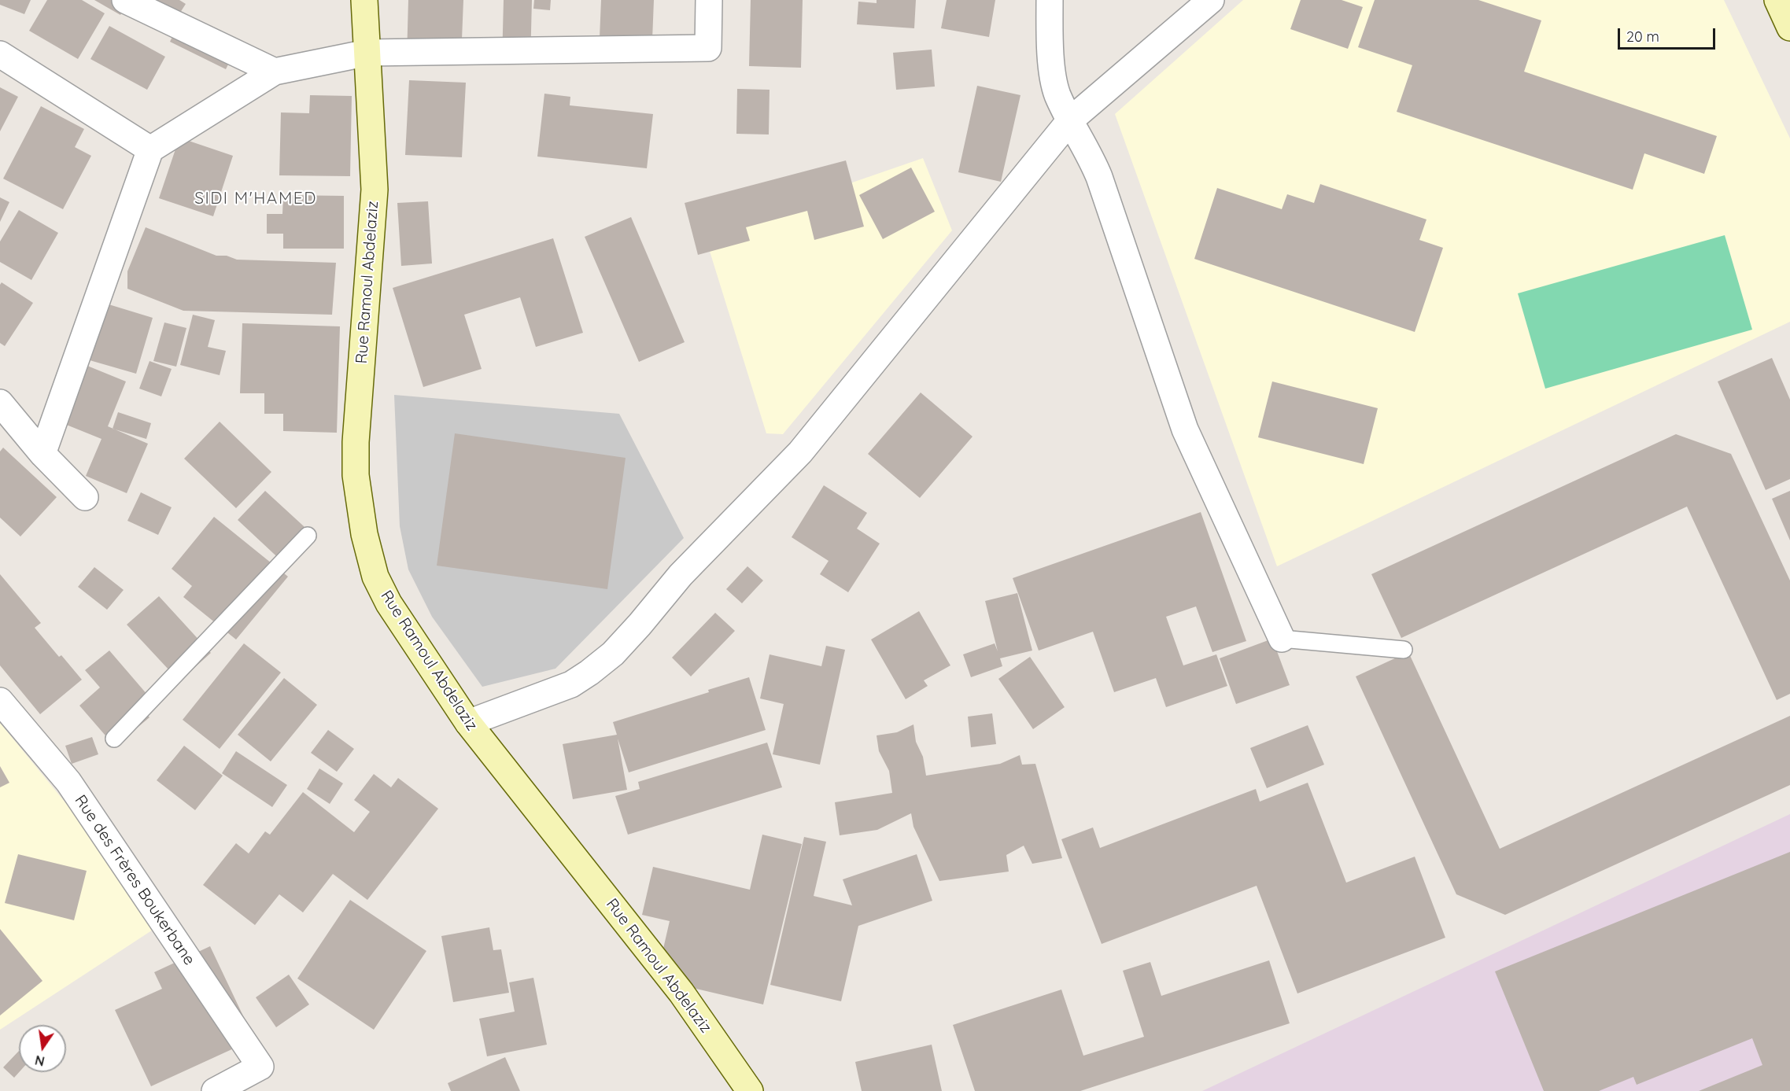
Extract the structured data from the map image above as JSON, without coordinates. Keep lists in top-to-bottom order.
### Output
{
  "streets": {
    "street": ["Rue Ramoul Abdelaziz", "Rue des Frères Boukerbane"]
  },
  "districts": ["SIDI M'HAMED"],
  "scale_bar": "20 m",
  "north": "bottom"
}
